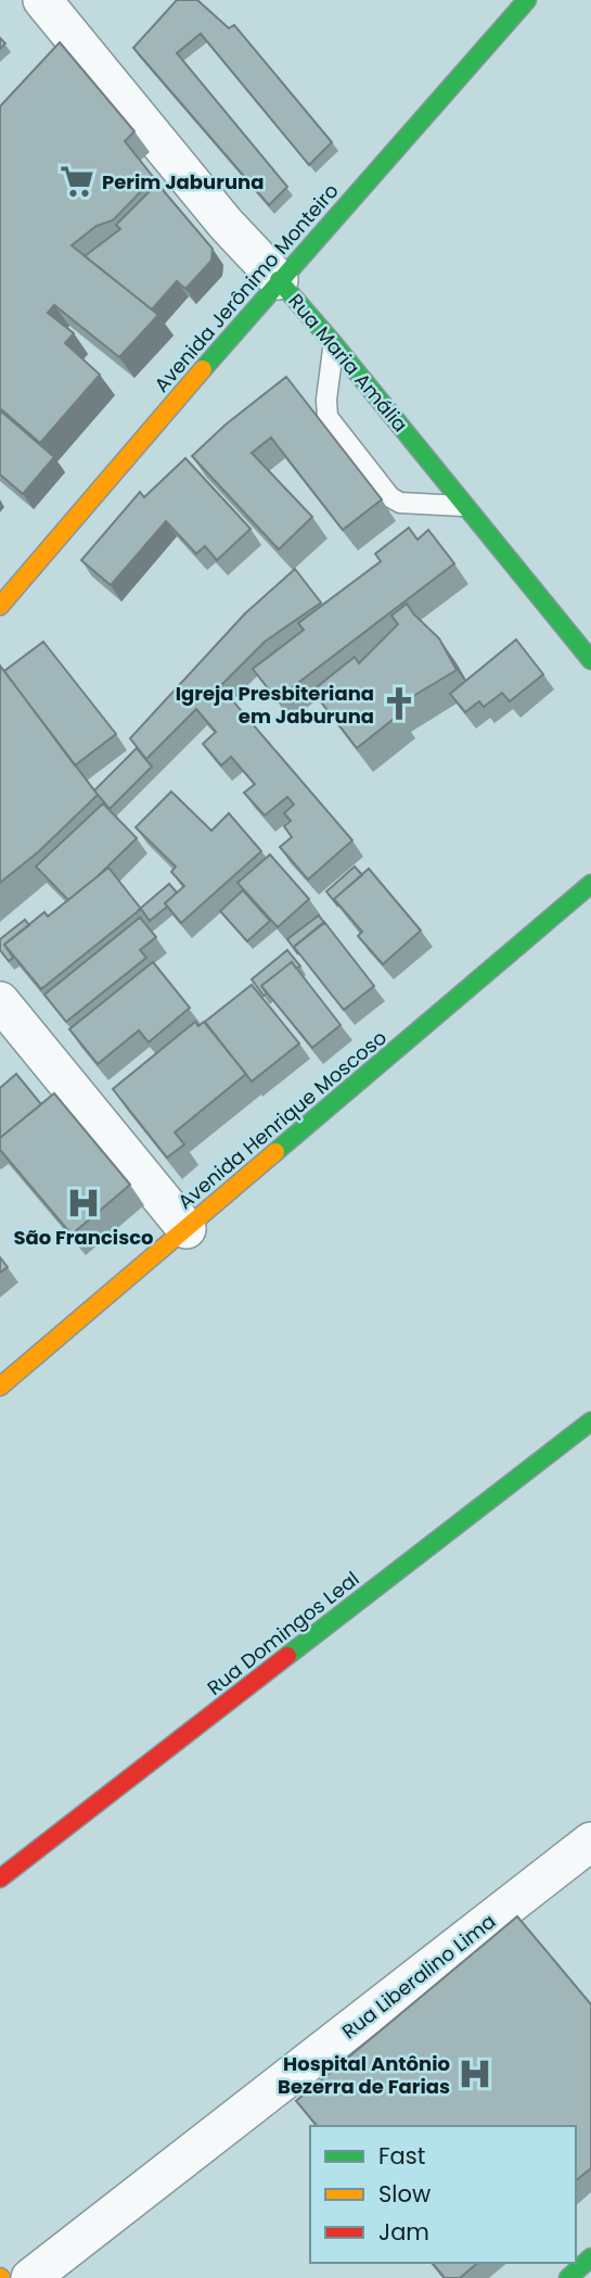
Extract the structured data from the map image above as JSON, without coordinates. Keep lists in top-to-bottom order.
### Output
{
  "streets": {
    "main road": [
      "Avenida Jerônimo Monteiro",
      "Rua Maria Amália",
      "Avenida Henrique Moscoso",
      "Rua Domingos Leal"
    ],
    "street": ["Rua Liberalino Lima"]
  },
  "crossings": [
    ["Avenida Jerônimo Monteiro", "Rua Maria Amália"]
  ],
  "places": {
    "supermarket": ["Perim Jaburuna"],
    "church": ["Igreja Presbiteriana em Jaburuna"],
    "hospital": ["São Francisco", "Hospital Antônio Bezerra de Farias"]
  },
  "legend": ["Fast", "Slow", "Jam"]
}
